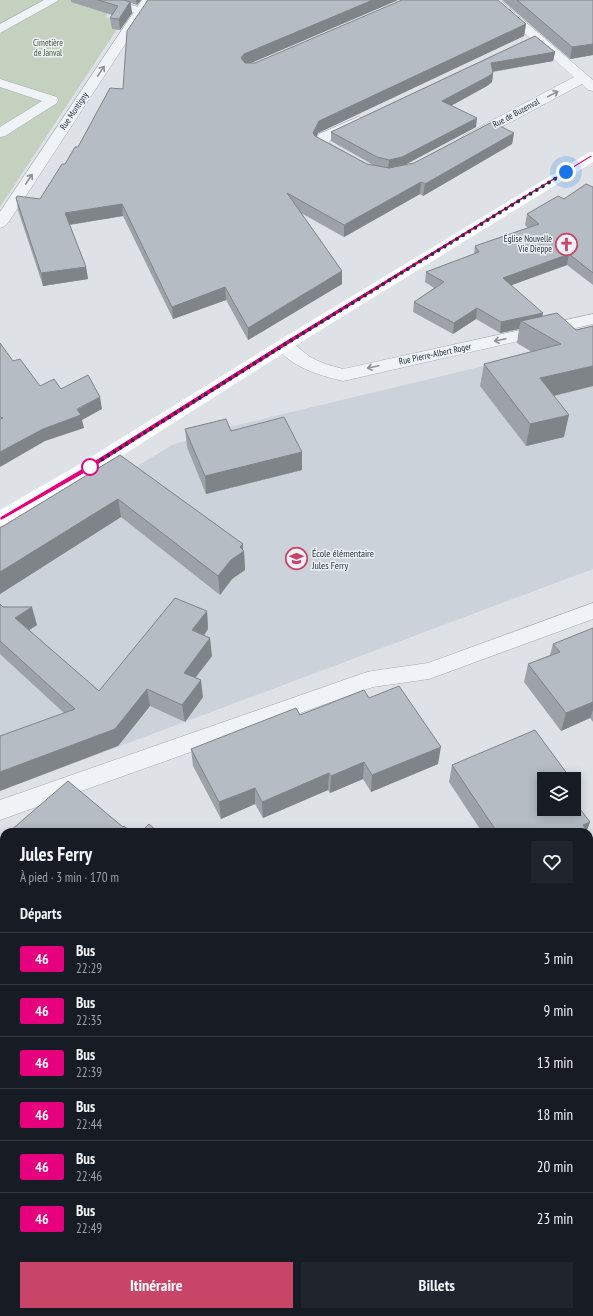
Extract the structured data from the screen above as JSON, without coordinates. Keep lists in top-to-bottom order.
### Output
{
  "streets": {
    "street": ["Rue Montigny", "Rue de Buzenval", "Rue Pierre-Albert Roger"]
  },
  "one_way": ["Rue Montigny", "Rue Pierre-Albert Roger"],
  "parks": ["Cimetière de Janval"],
  "places": {
    "church": ["Église Nouvelle Vie Dieppe"],
    "school or university": ["École élémentaire Jules Ferry"]
  },
  "lines": ["bus line 46"],
  "page": {
    "heading": [
      ["Jules Ferry", "À pied · 3 min · 170 m"],
      "Départs"
    ],
    "list": [
      {
        "mark": "46",
        "name": "Bus",
        "note": "22:29",
        "value": "3 min"
      },
      {
        "mark": "46",
        "name": "Bus",
        "note": "22:35",
        "value": "9 min"
      },
      {
        "mark": "46",
        "name": "Bus",
        "note": "22:39",
        "value": "13 min"
      },
      {
        "mark": "46",
        "name": "Bus",
        "note": "22:44",
        "value": "18 min"
      },
      {
        "mark": "46",
        "name": "Bus",
        "note": "22:46",
        "value": "20 min"
      },
      {
        "mark": "46",
        "name": "Bus",
        "note": "22:49",
        "value": "23 min"
      }
    ],
    "buttons": ["Itinéraire", "Billets"]
  }
}
